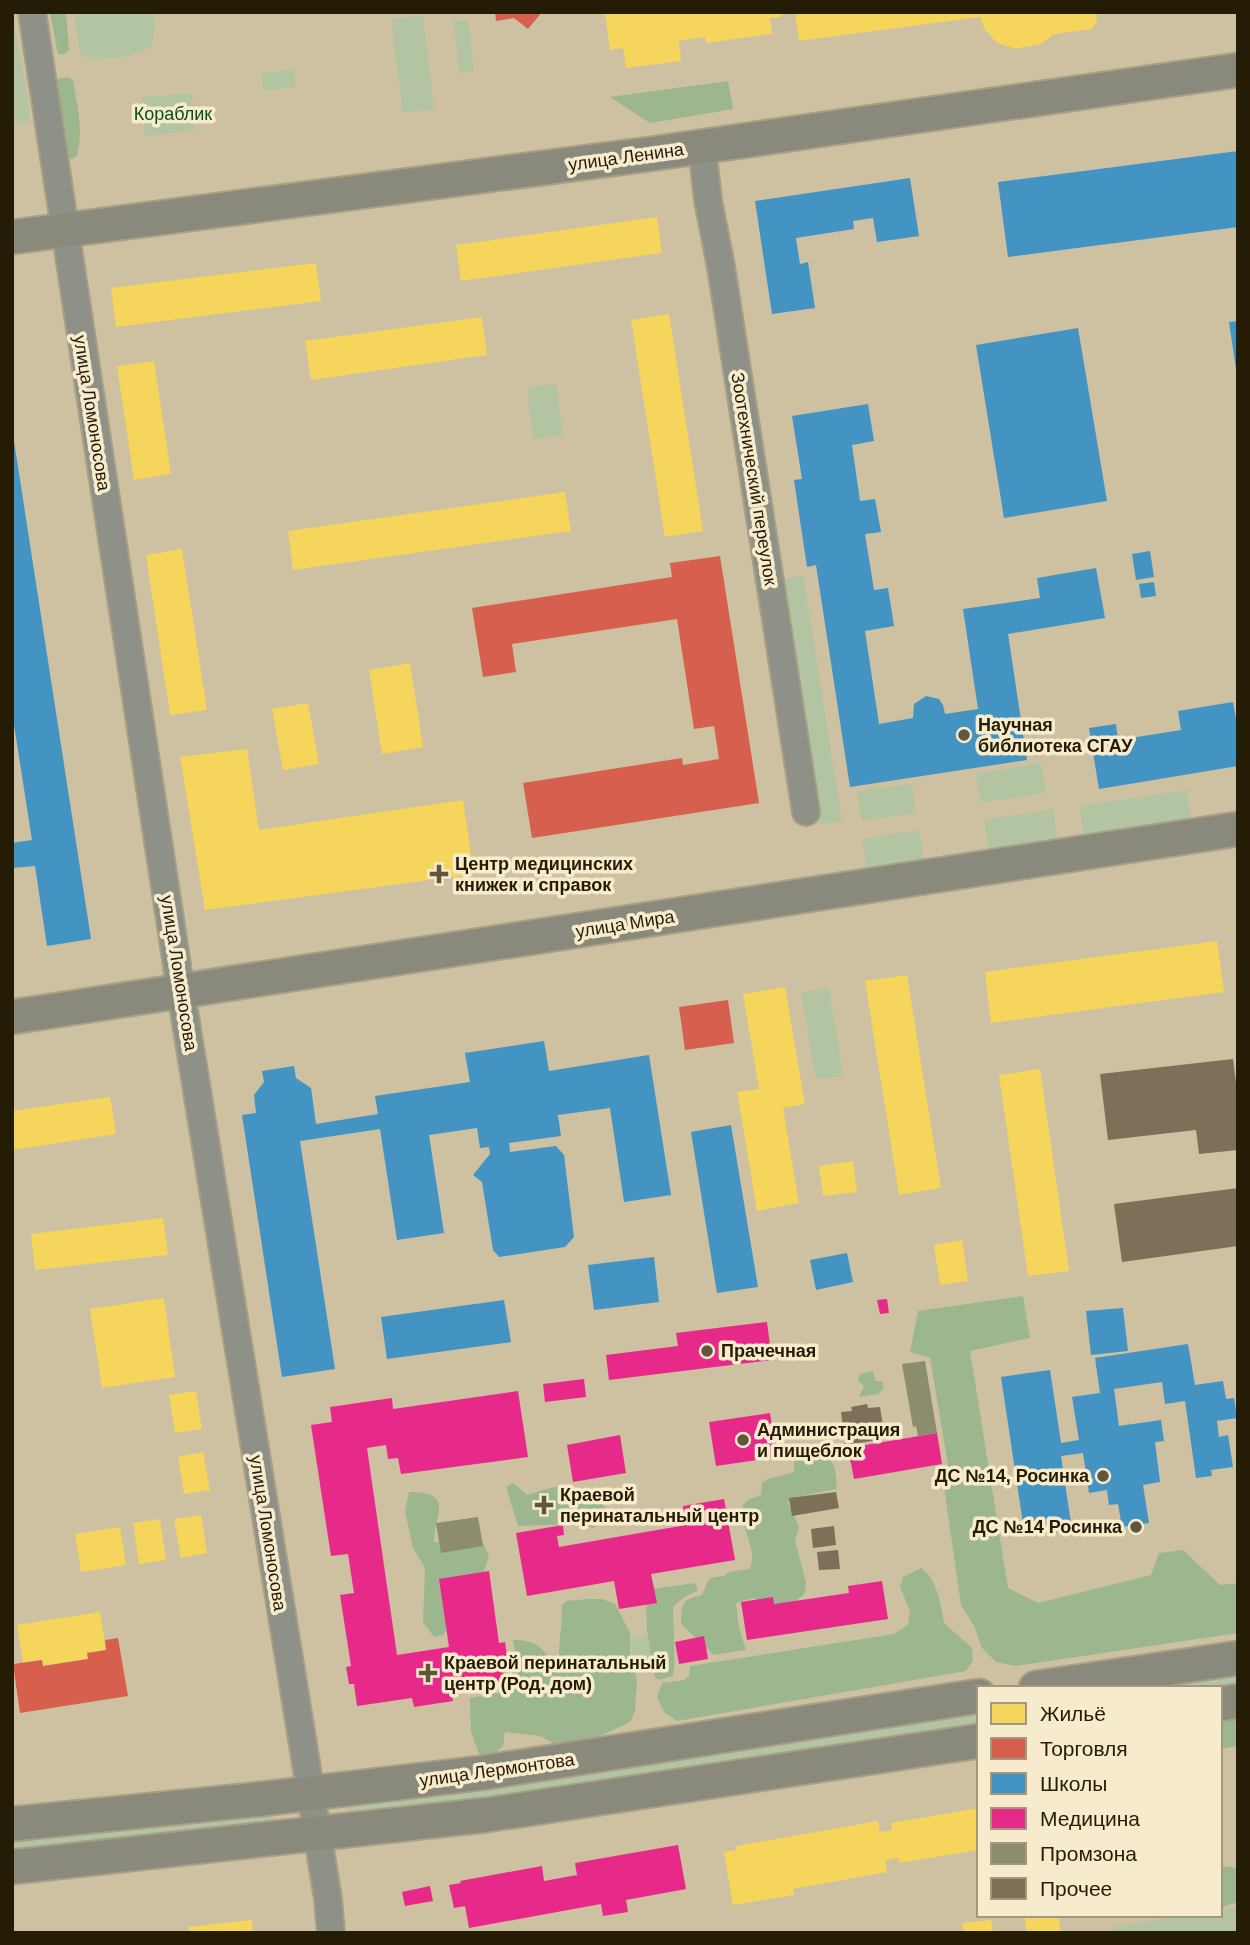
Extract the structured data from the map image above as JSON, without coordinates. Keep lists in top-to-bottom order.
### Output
{
  "streets": {
    "main road": ["улица Ленина", "улица Мира", "улица Лермонтова"],
    "street": ["улица Ломоносова", "Зоотехнический переулок"]
  },
  "crossings": [
    ["улица Ленина", "улица Ломоносова"],
    ["улица Ленина", "Зоотехнический переулок"],
    ["улица Ломоносова", "улица Мира"],
    ["улица Ломоносова", "улица Лермонтова"]
  ],
  "parks": ["Кораблик"],
  "places": {
    "other": [
      "Научная библиотека СГАУ",
      "Прачечная",
      "Администрация и пищеблок",
      "ДС №14, Росинка",
      "ДС №14 Росинка"
    ],
    "health": ["Центр медицинских книжек и справок", "Краевой перинатальный центр", "Краевой перинатальный центр (Род. дом)"]
  },
  "legend": [
    "Жильё",
    "Торговля",
    "Школы",
    "Медицина",
    "Промзона",
    "Прочее"
  ]
}
